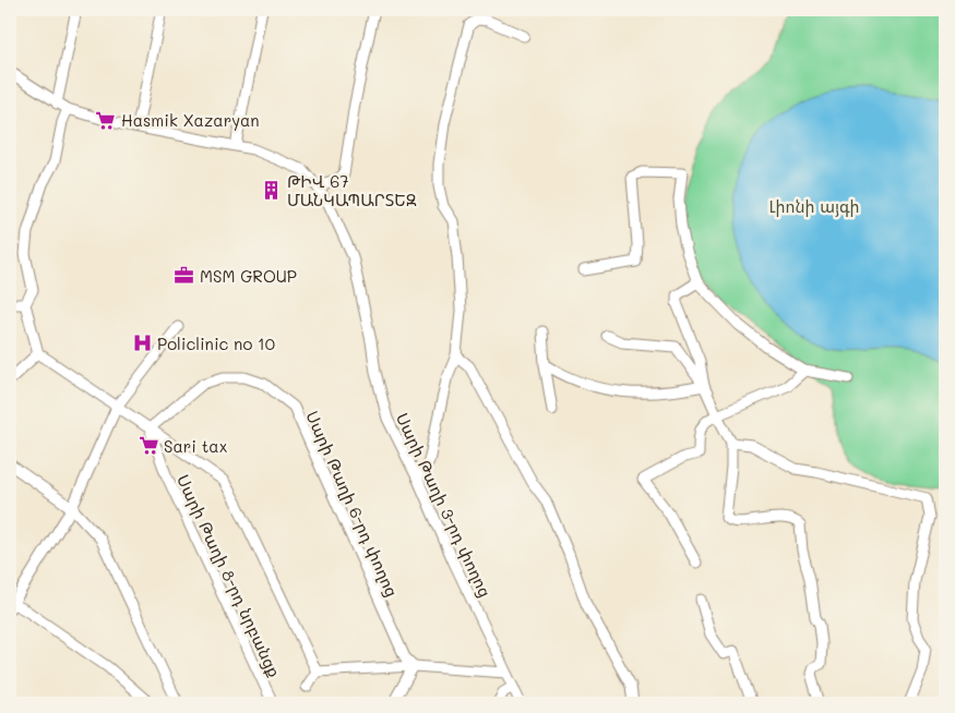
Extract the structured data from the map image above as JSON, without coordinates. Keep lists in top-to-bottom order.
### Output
{
  "streets": {
    "street": ["Սարի Թաղի 6-րդ փողոց", "Սարի Թաղի 3-րդ փողոց", "Սարի Թաղի 8-րդ նրբանցք"]
  },
  "crossings": [
    ["Սարի Թաղի 6-րդ փողոց", "Սարի Թաղի 8-րդ նրբանցք"]
  ],
  "parks": ["Լիոնի այգի"],
  "places": {
    "supermarket": ["Hasmik Xazaryan", "Sari tax"],
    "building": ["ԹԻՎ 67 ՄԱՆԿԱՊԱՐՏԵԶ"],
    "office": ["MSM GROUP"],
    "hospital": ["Policlinic no 10"]
  }
}
